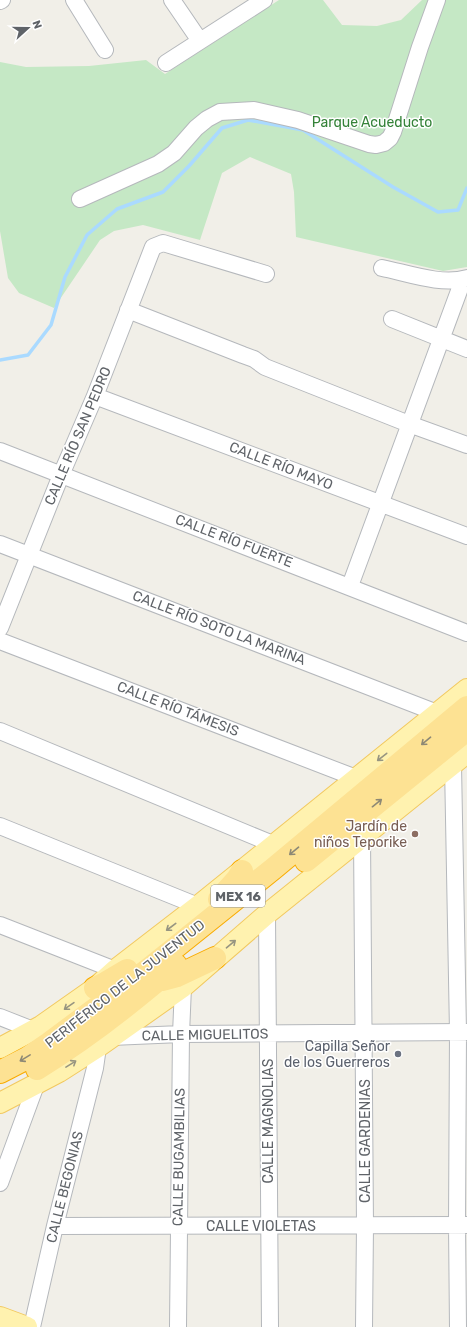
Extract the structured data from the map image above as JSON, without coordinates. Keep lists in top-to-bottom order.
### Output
{
  "streets": {
    "highway": ["MEX 16", "PERIFÉRICO DE LA JUVENTUD"],
    "street": [
      "CALLE RÍO SAN PEDRO",
      "CALLE RÍO MAYO",
      "CALLE RÍO FUERTE",
      "CALLE RÍO SOTO LA MARINA",
      "CALLE RÍO TÁMESIS",
      "CALLE MIGUELITOS",
      "CALLE MAGNOLIAS",
      "CALLE GARDENIAS",
      "CALLE BUGAMBILIAS",
      "CALLE BEGONIAS",
      "CALLE VIOLETAS"
    ]
  },
  "crossings": [
    ["CALLE RÍO SAN PEDRO", "CALLE RÍO MAYO"],
    ["CALLE RÍO SAN PEDRO", "CALLE RÍO FUERTE"],
    ["CALLE RÍO SAN PEDRO", "CALLE RÍO SOTO LA MARINA"],
    ["CALLE RÍO SOTO LA MARINA", "PERIFÉRICO DE LA JUVENTUD"],
    ["CALLE RÍO TÁMESIS", "PERIFÉRICO DE LA JUVENTUD"],
    ["PERIFÉRICO DE LA JUVENTUD", "CALLE MIGUELITOS"],
    ["PERIFÉRICO DE LA JUVENTUD", "CALLE MAGNOLIAS"],
    ["PERIFÉRICO DE LA JUVENTUD", "CALLE GARDENIAS"],
    ["PERIFÉRICO DE LA JUVENTUD", "CALLE BUGAMBILIAS"],
    ["PERIFÉRICO DE LA JUVENTUD", "CALLE BEGONIAS"],
    ["CALLE MIGUELITOS", "CALLE MAGNOLIAS"],
    ["CALLE MIGUELITOS", "CALLE GARDENIAS"],
    ["CALLE MIGUELITOS", "CALLE BUGAMBILIAS"],
    ["CALLE MIGUELITOS", "CALLE BEGONIAS"],
    ["CALLE MAGNOLIAS", "CALLE VIOLETAS"],
    ["CALLE GARDENIAS", "CALLE VIOLETAS"],
    ["CALLE BUGAMBILIAS", "CALLE VIOLETAS"],
    ["CALLE BEGONIAS", "CALLE VIOLETAS"]
  ],
  "parks": ["Parque Acueducto"],
  "places": ["Jardín de niños Teporike", "Capilla Señor de los Guerreros"],
  "north": "right"
}
